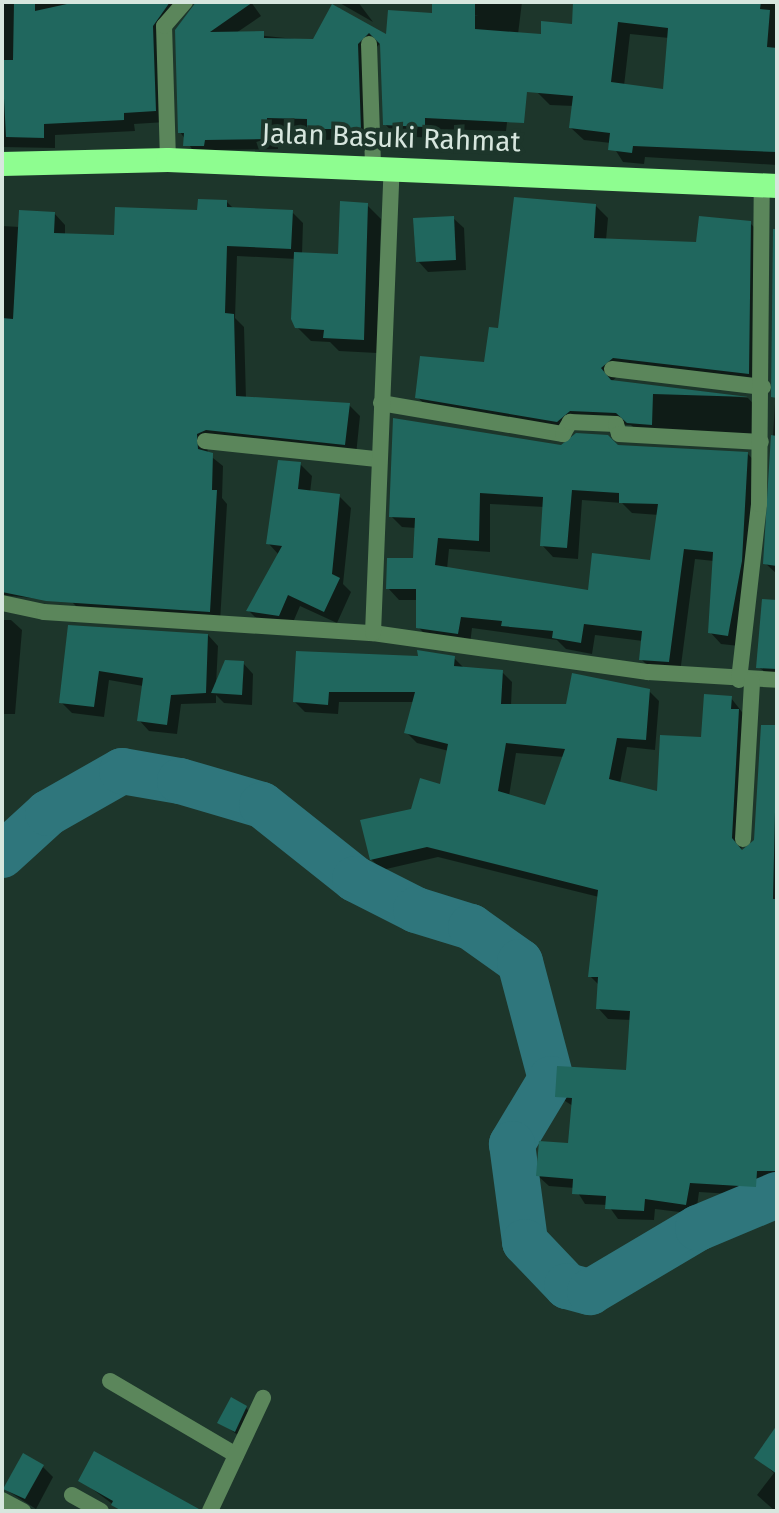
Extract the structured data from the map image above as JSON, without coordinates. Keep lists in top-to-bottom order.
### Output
{
  "streets": {
    "highway": ["Jalan Basuki Rahmat"]
  }
}
